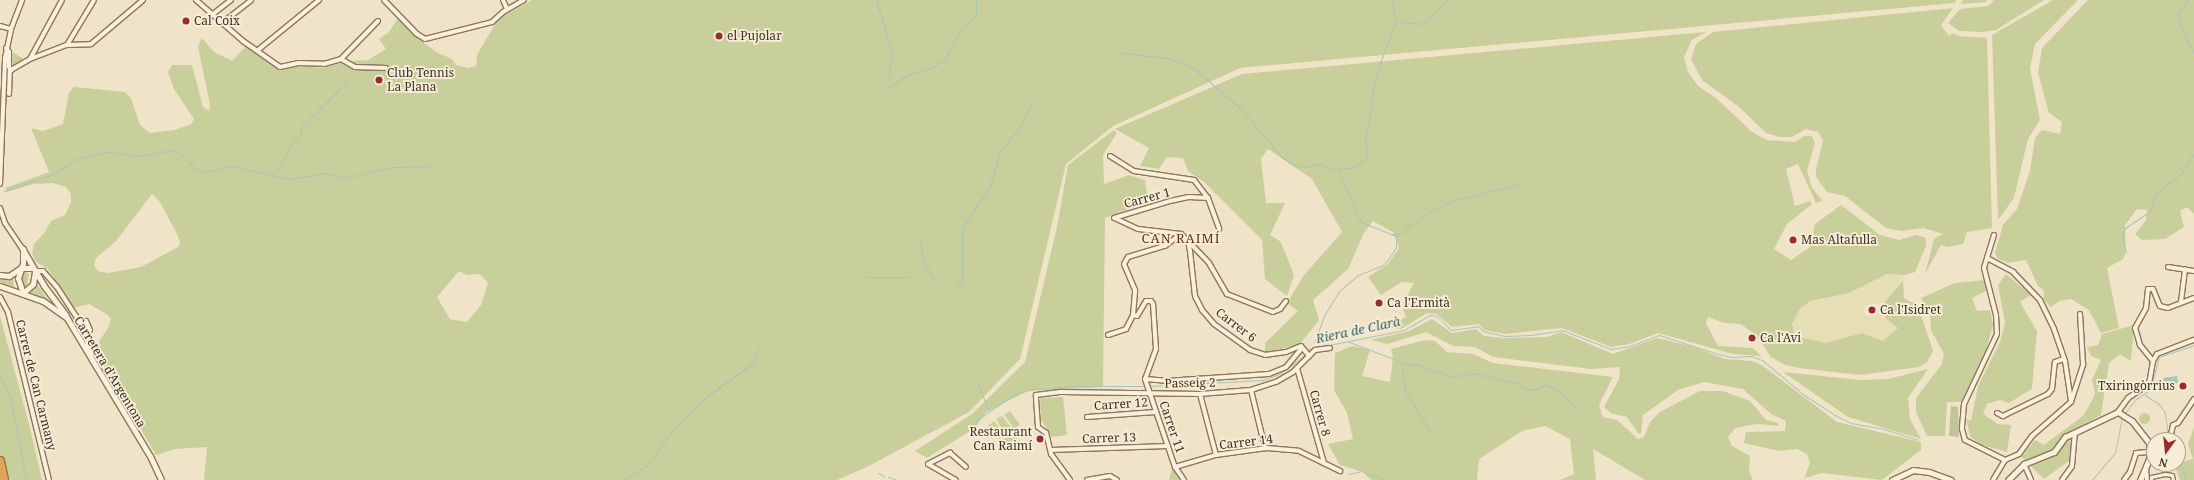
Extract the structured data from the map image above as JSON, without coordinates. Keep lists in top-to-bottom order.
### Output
{
  "streets": {
    "street": [
      "Carrer 1",
      "Carrer 6",
      "Carretera d'Argentona",
      "Passeig 2",
      "Carrer de Can Carmany",
      "Carrer 12",
      "Carrer 8",
      "Carrer 11",
      "Carrer 13",
      "Carrer 14"
    ]
  },
  "crossings": [
    ["Passeig 2", "Carrer 8"],
    ["Passeig 2", "Carrer 11"],
    ["Passeig 2", "Carrer 13"],
    ["Carrer 12", "Carrer 11"],
    ["Carrer 8", "Carrer 14"],
    ["Carrer 11", "Carrer 13"],
    ["Carrer 11", "Carrer 14"]
  ],
  "districts": ["CAN RAIMÍ"],
  "water": ["Riera de Clarà"],
  "places": [
    "Cal Coix",
    "el Pujolar",
    "Club Tennis La Plana",
    "Mas Altafulla",
    "Ca l'Ermità",
    "Ca l'Isidret",
    "Ca l'Avi",
    "Txiringòrrius",
    "Restaurant Can Raimí"
  ],
  "north": "bottom"
}
